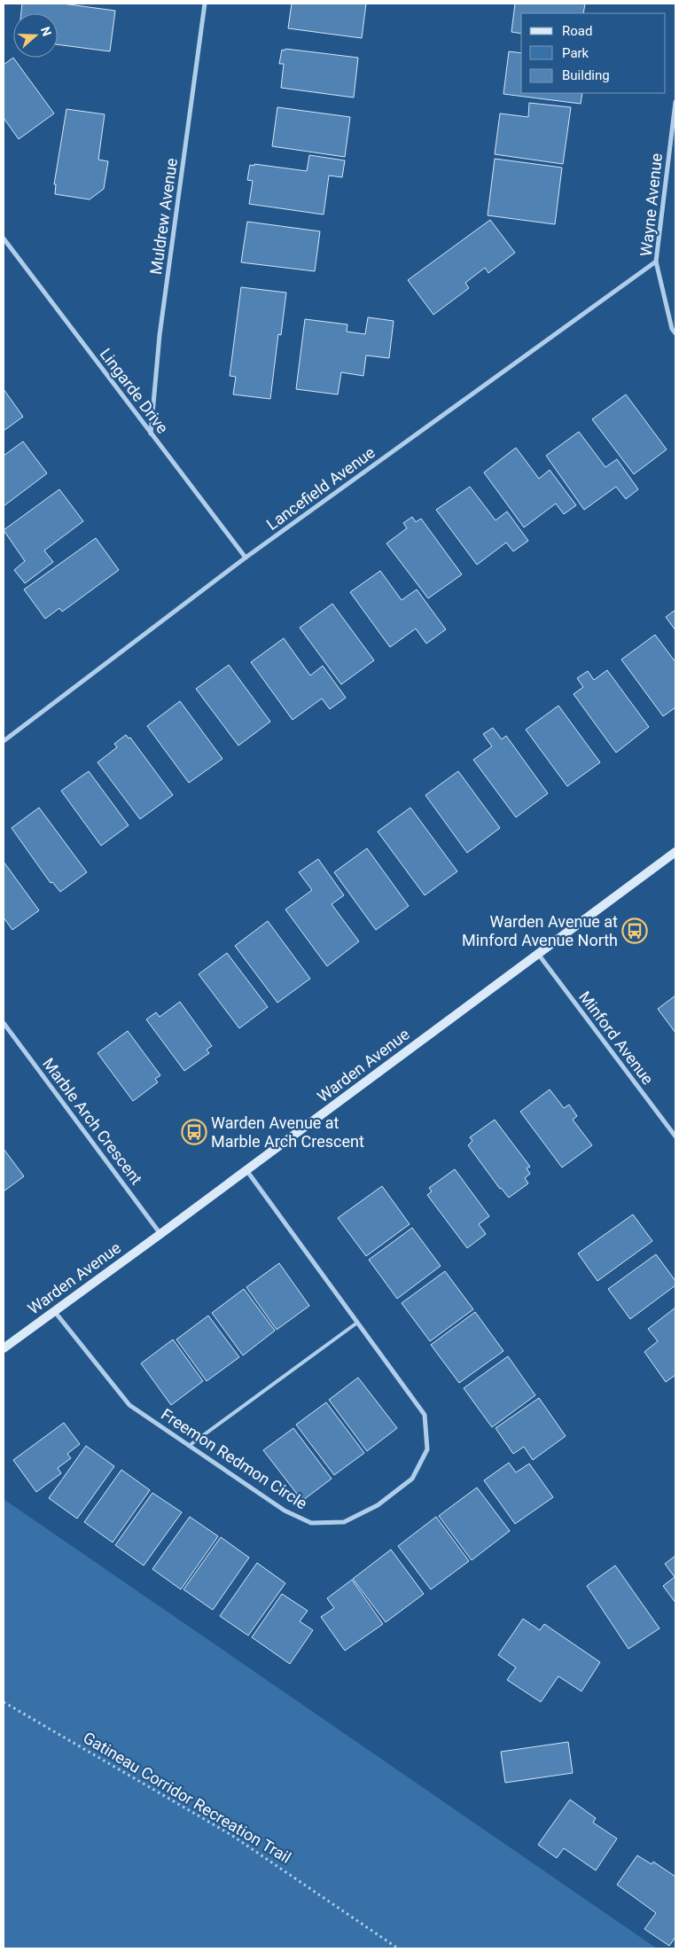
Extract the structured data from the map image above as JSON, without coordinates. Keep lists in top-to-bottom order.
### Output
{
  "streets": {
    "main road": ["Warden Avenue"],
    "street": [
      "Wayne Avenue",
      "Muldrew Avenue",
      "Lingarde Drive",
      "Lancefield Avenue",
      "Minford Avenue",
      "Marble Arch Crescent",
      "Freemon Redmon Circle"
    ],
    "path": ["Gatineau Corridor Recreation Trail"]
  },
  "crossings": [
    ["Wayne Avenue", "Lancefield Avenue"],
    ["Muldrew Avenue", "Lingarde Drive"],
    ["Lingarde Drive", "Lancefield Avenue"],
    ["Minford Avenue", "Warden Avenue"],
    ["Warden Avenue", "Marble Arch Crescent"],
    ["Warden Avenue", "Freemon Redmon Circle"]
  ],
  "places": {
    "bus stop": ["Warden Avenue at Minford Avenue North", "Warden Avenue at Marble Arch Crescent"]
  },
  "legend": ["Road", "Park", "Building"],
  "north": "right"
}
